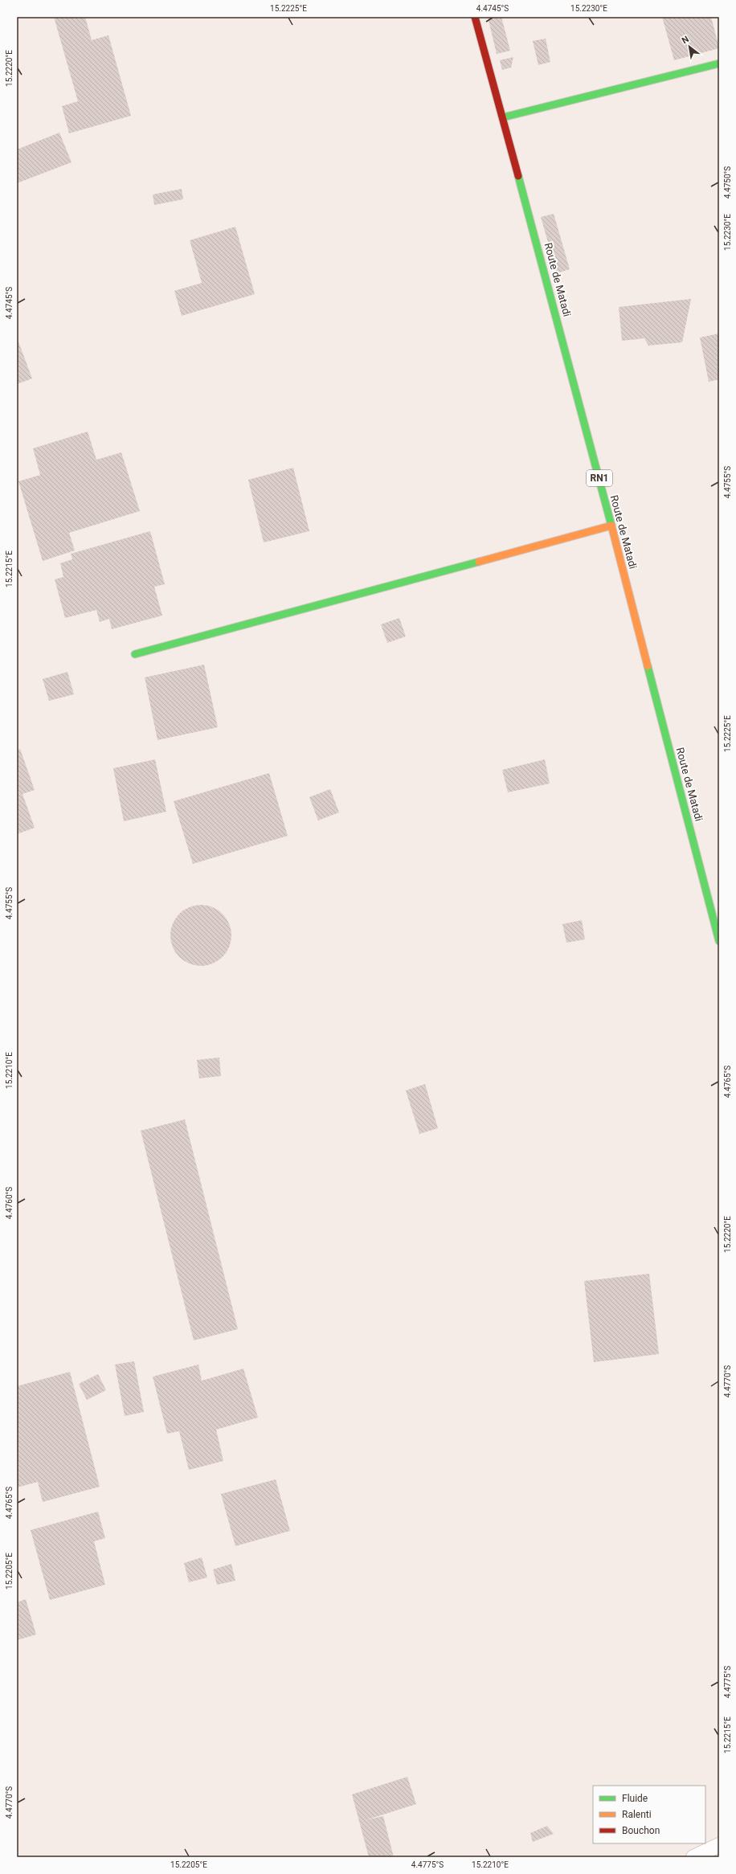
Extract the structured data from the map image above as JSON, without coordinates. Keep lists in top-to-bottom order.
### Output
{
  "streets": {
    "main road": ["Route de Matadi", "RN1"]
  },
  "legend": ["Fluide", "Ralenti", "Bouchon"],
  "north": "top left",
  "coordinates": [
    "15.2225°E",
    "4.4745°S",
    "15.2230°E",
    "15.2220°E",
    "4.4750°S",
    "4.4755°S",
    "15.2215°E",
    "15.2210°E",
    "4.4765°S",
    "4.4760°S",
    "4.4770°S",
    "15.2205°E",
    "4.4775°S"
  ]
}
